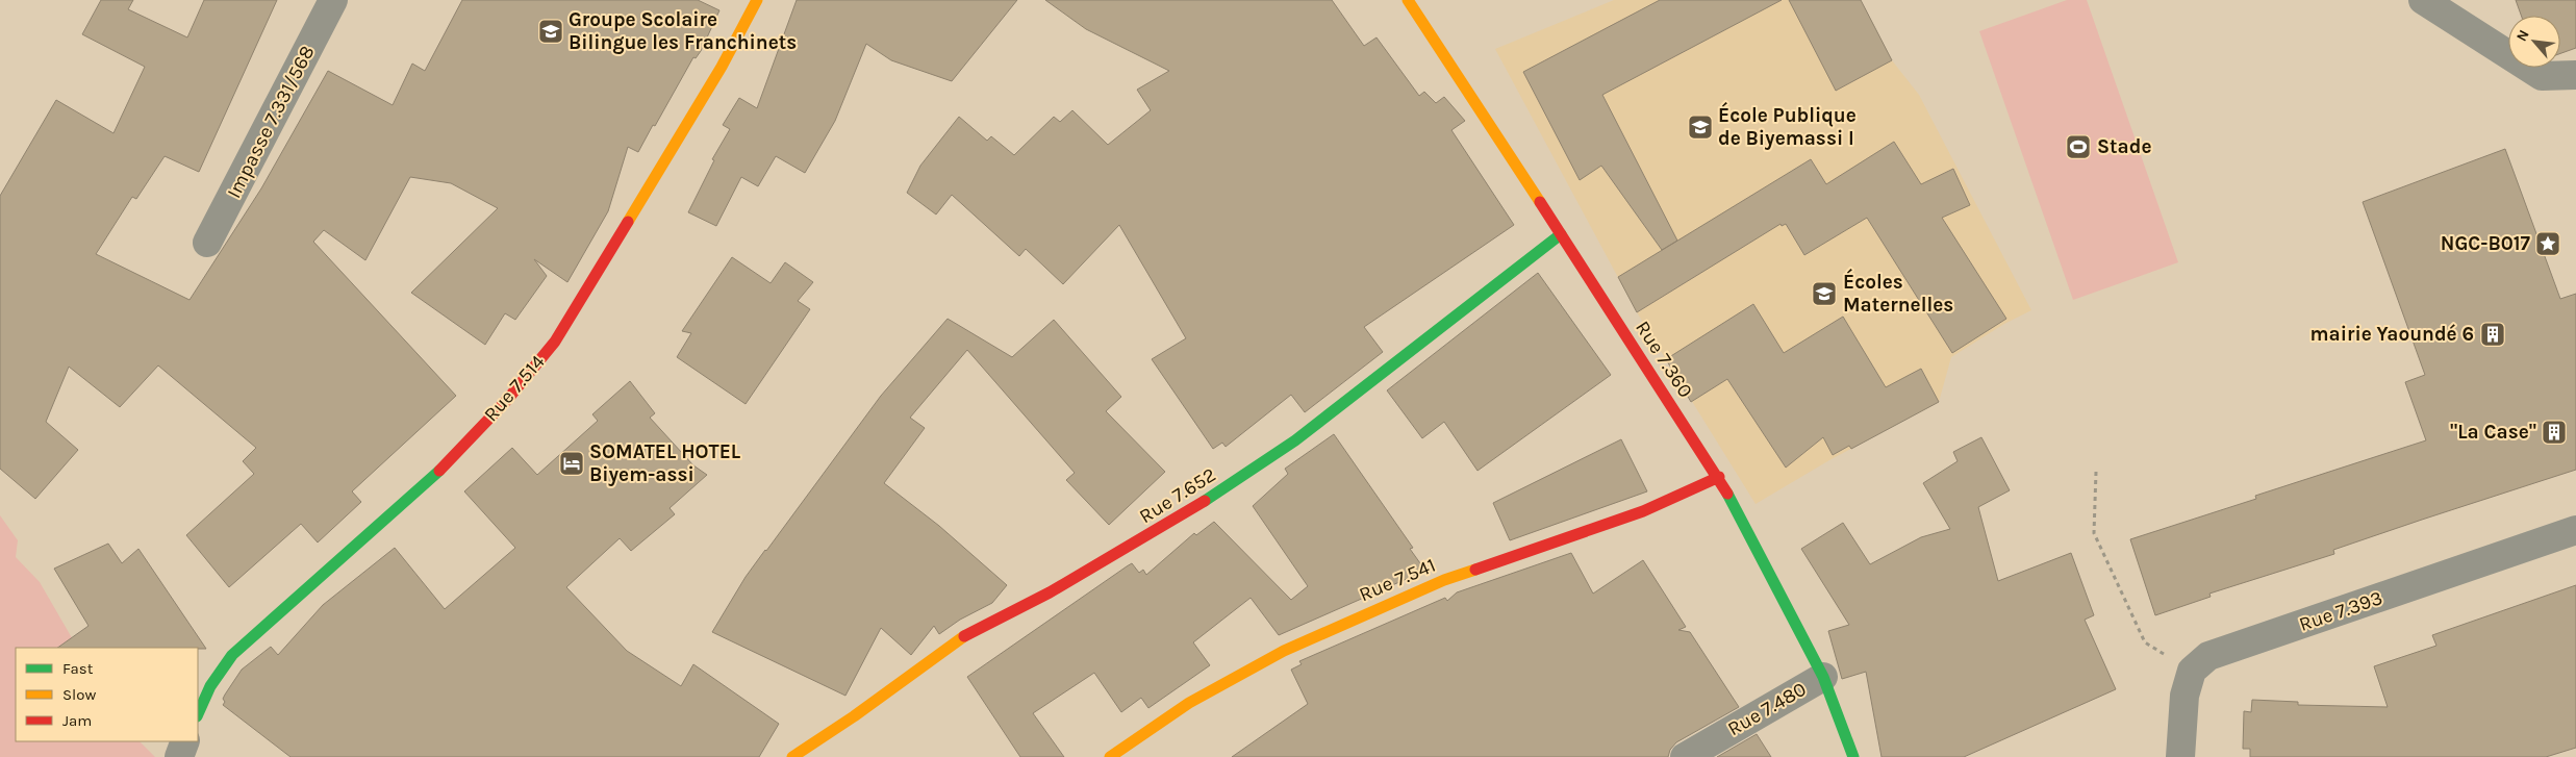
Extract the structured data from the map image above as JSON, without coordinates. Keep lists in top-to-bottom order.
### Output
{
  "streets": {
    "street": [
      "Impasse 7.331/568",
      "Rue 7.360",
      "Rue 7.514",
      "Rue 7.652",
      "Rue 7.541",
      "Rue 7.393",
      "Rue 7.480"
    ]
  },
  "crossings": [
    ["Rue 7.360", "Rue 7.652"],
    ["Rue 7.360", "Rue 7.541"],
    ["Rue 7.360", "Rue 7.480"]
  ],
  "places": {
    "school or university": ["Groupe Scolaire Bilingue les Franchinets", "École Publique de Biyemassi I", "Écoles Maternelles"],
    "sports": ["Stade"],
    "place": ["NGC-B017"],
    "building": ["mairie Yaoundé 6", "\"La Case\""],
    "hotel": ["SOMATEL HOTEL Biyem-assi"]
  },
  "legend": ["Fast", "Slow", "Jam"],
  "north": "top left"
}
